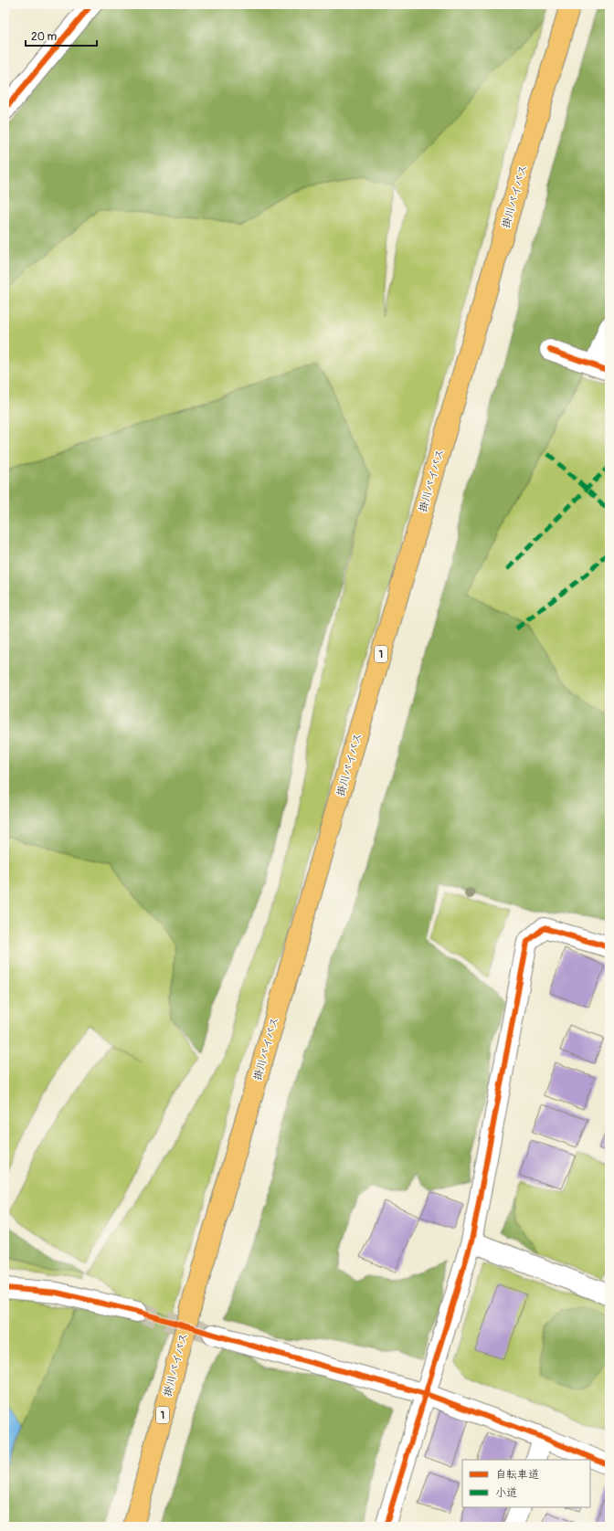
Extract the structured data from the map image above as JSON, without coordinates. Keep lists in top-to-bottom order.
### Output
{
  "streets": {
    "highway": ["掛川バイパス", "1"]
  },
  "legend": ["自転車道", "小道"],
  "scale_bar": "20 m"
}
